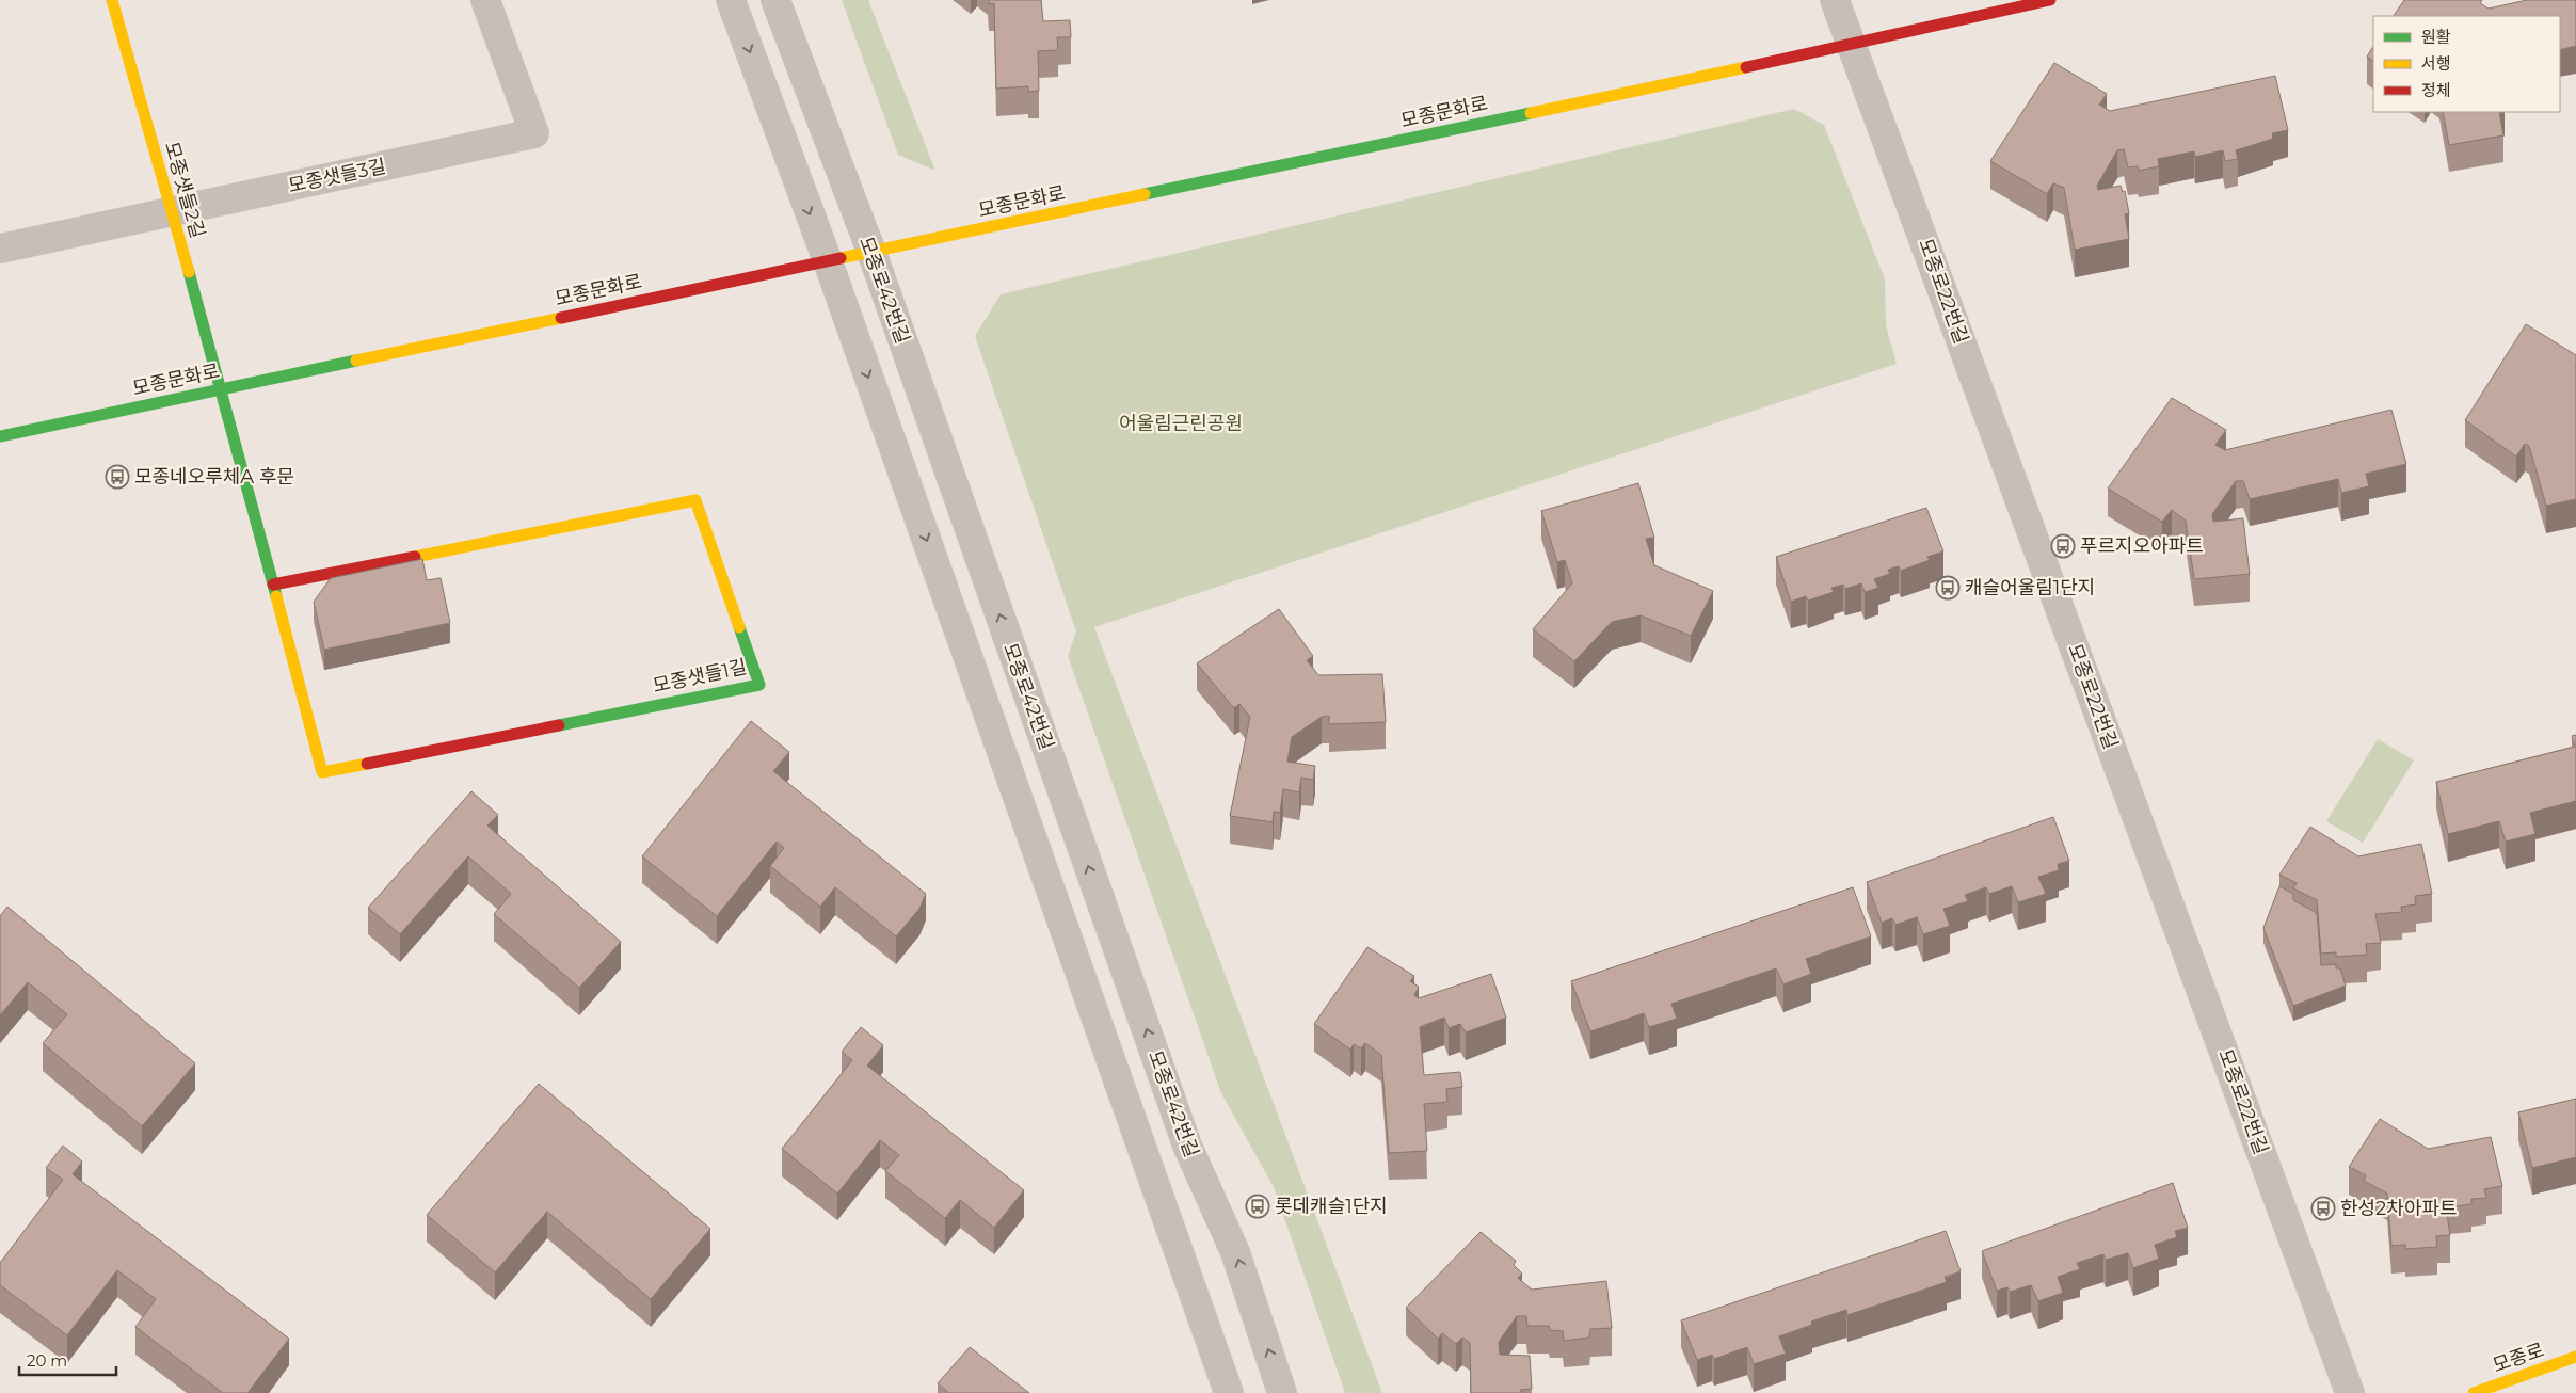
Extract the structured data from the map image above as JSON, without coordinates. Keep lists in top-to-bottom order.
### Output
{
  "streets": {
    "street": [
      "모종문화로",
      "모종샛들3길",
      "모종샛들2길",
      "모종로42번길",
      "모종로22번길",
      "모종샛들1길",
      "모종로"
    ]
  },
  "crossings": [
    ["모종문화로", "모종샛들2길"],
    ["모종문화로", "모종로42번길"],
    ["모종문화로", "모종로22번길"],
    ["모종문화로", "모종샛들1길"],
    ["모종샛들3길", "모종샛들2길"],
    ["모종샛들2길", "모종샛들1길"]
  ],
  "parks": ["어울림근린공원"],
  "places": {
    "bus stop": [
      "모종네오루체A 후문",
      "푸르지오아파트",
      "캐슬어울림1단지",
      "롯데캐슬1단지",
      "한성2차아파트"
    ]
  },
  "legend": ["원활", "서행", "정체"],
  "scale_bar": "20 m"
}
